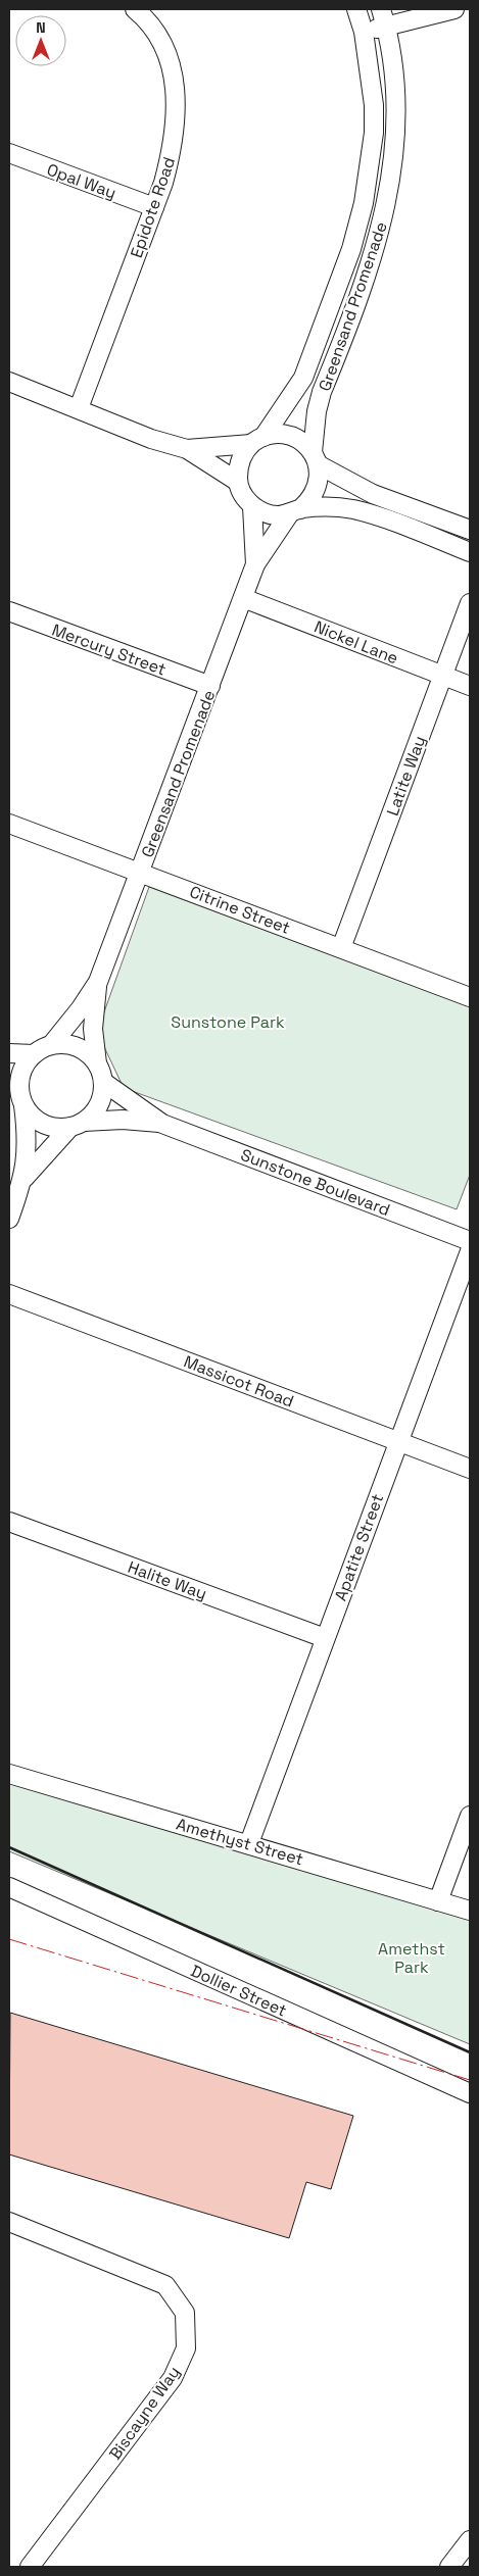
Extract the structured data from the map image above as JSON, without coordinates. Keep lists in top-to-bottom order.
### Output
{
  "streets": {
    "street": [
      "Opal Way",
      "Epidote Road",
      "Greensand Promenade",
      "Nickel Lane",
      "Mercury Street",
      "Latite Way",
      "Citrine Street",
      "Sunstone Boulevard",
      "Massicot Road",
      "Apatite Street",
      "Halite Way",
      "Amethyst Street",
      "Dollier Street",
      "Biscayne Way"
    ]
  },
  "crossings": [
    ["Opal Way", "Epidote Road"],
    ["Greensand Promenade", "Nickel Lane"],
    ["Greensand Promenade", "Mercury Street"],
    ["Greensand Promenade", "Citrine Street"],
    ["Greensand Promenade", "Sunstone Boulevard"],
    ["Nickel Lane", "Latite Way"],
    ["Latite Way", "Citrine Street"],
    ["Massicot Road", "Apatite Street"],
    ["Apatite Street", "Halite Way"],
    ["Apatite Street", "Amethyst Street"]
  ],
  "parks": ["Sunstone Park", "Amethst Park"],
  "north": "top"
}
